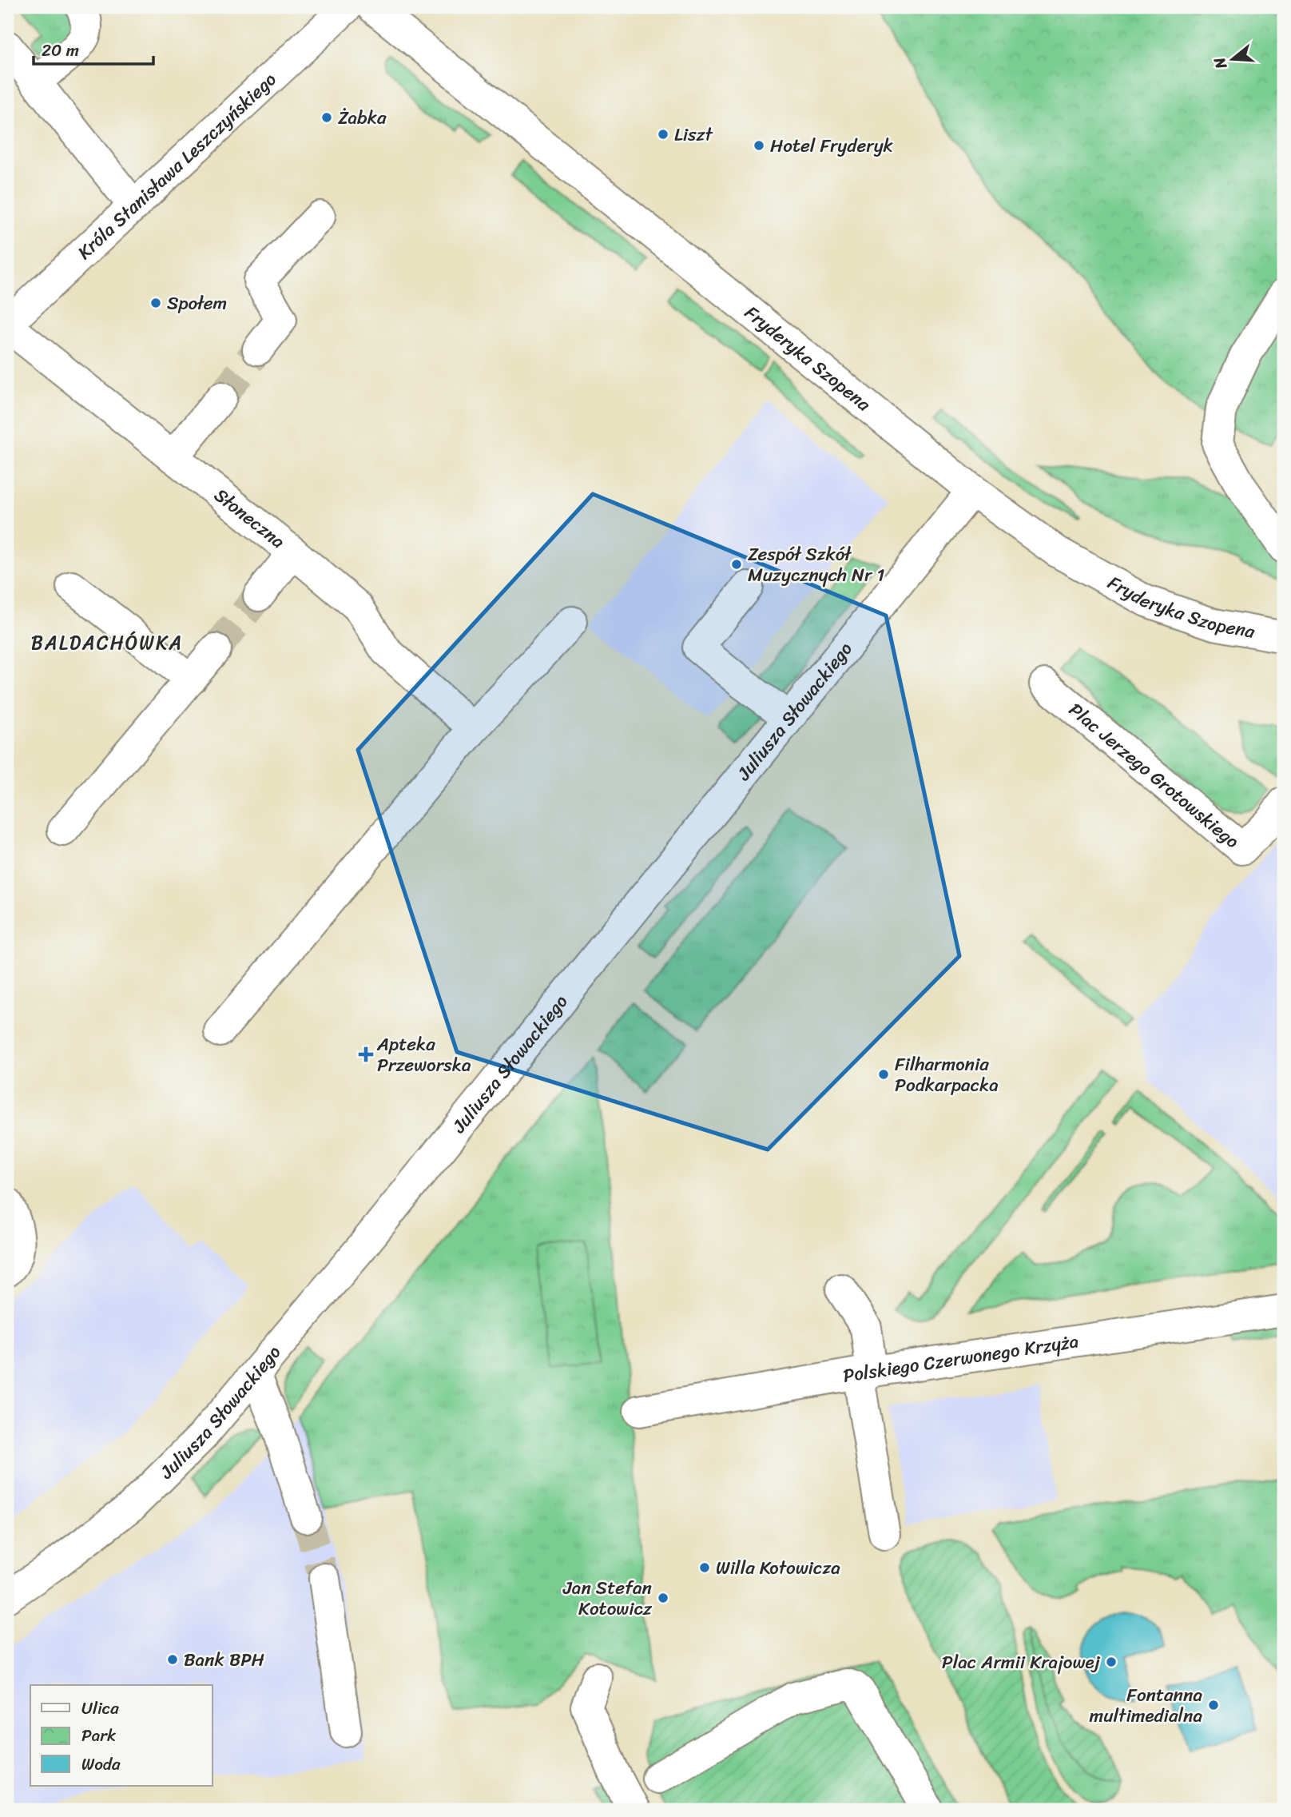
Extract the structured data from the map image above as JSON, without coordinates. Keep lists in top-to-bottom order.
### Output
{
  "streets": {
    "street": [
      "Króla Stanisława Leszczyńskiego",
      "Fryderyka Szopena",
      "Słoneczna",
      "Juliusza Słowackiego",
      "Plac Jerzego Grotowskiego",
      "Polskiego Czerwonego Krzyża"
    ]
  },
  "crossings": [
    ["Króla Stanisława Leszczyńskiego", "Słoneczna"],
    ["Fryderyka Szopena", "Juliusza Słowackiego"]
  ],
  "districts": ["BALDACHÓWKA"],
  "places": {
    "other": [
      "Żabka",
      "Liszt",
      "Hotel Fryderyk",
      "Społem",
      "Zespół Szkół Muzycznych Nr 1",
      "Filharmonia Podkarpacka",
      "Willa Kotowicza",
      "Jan Stefan Kotowicz",
      "Bank BPH",
      "Plac Armii Krajowej",
      "Fontanna multimedialna"
    ],
    "health": ["Apteka Przeworska"]
  },
  "legend": ["Ulica", "Park", "Woda"],
  "scale_bar": "20 m",
  "north": "left"
}
